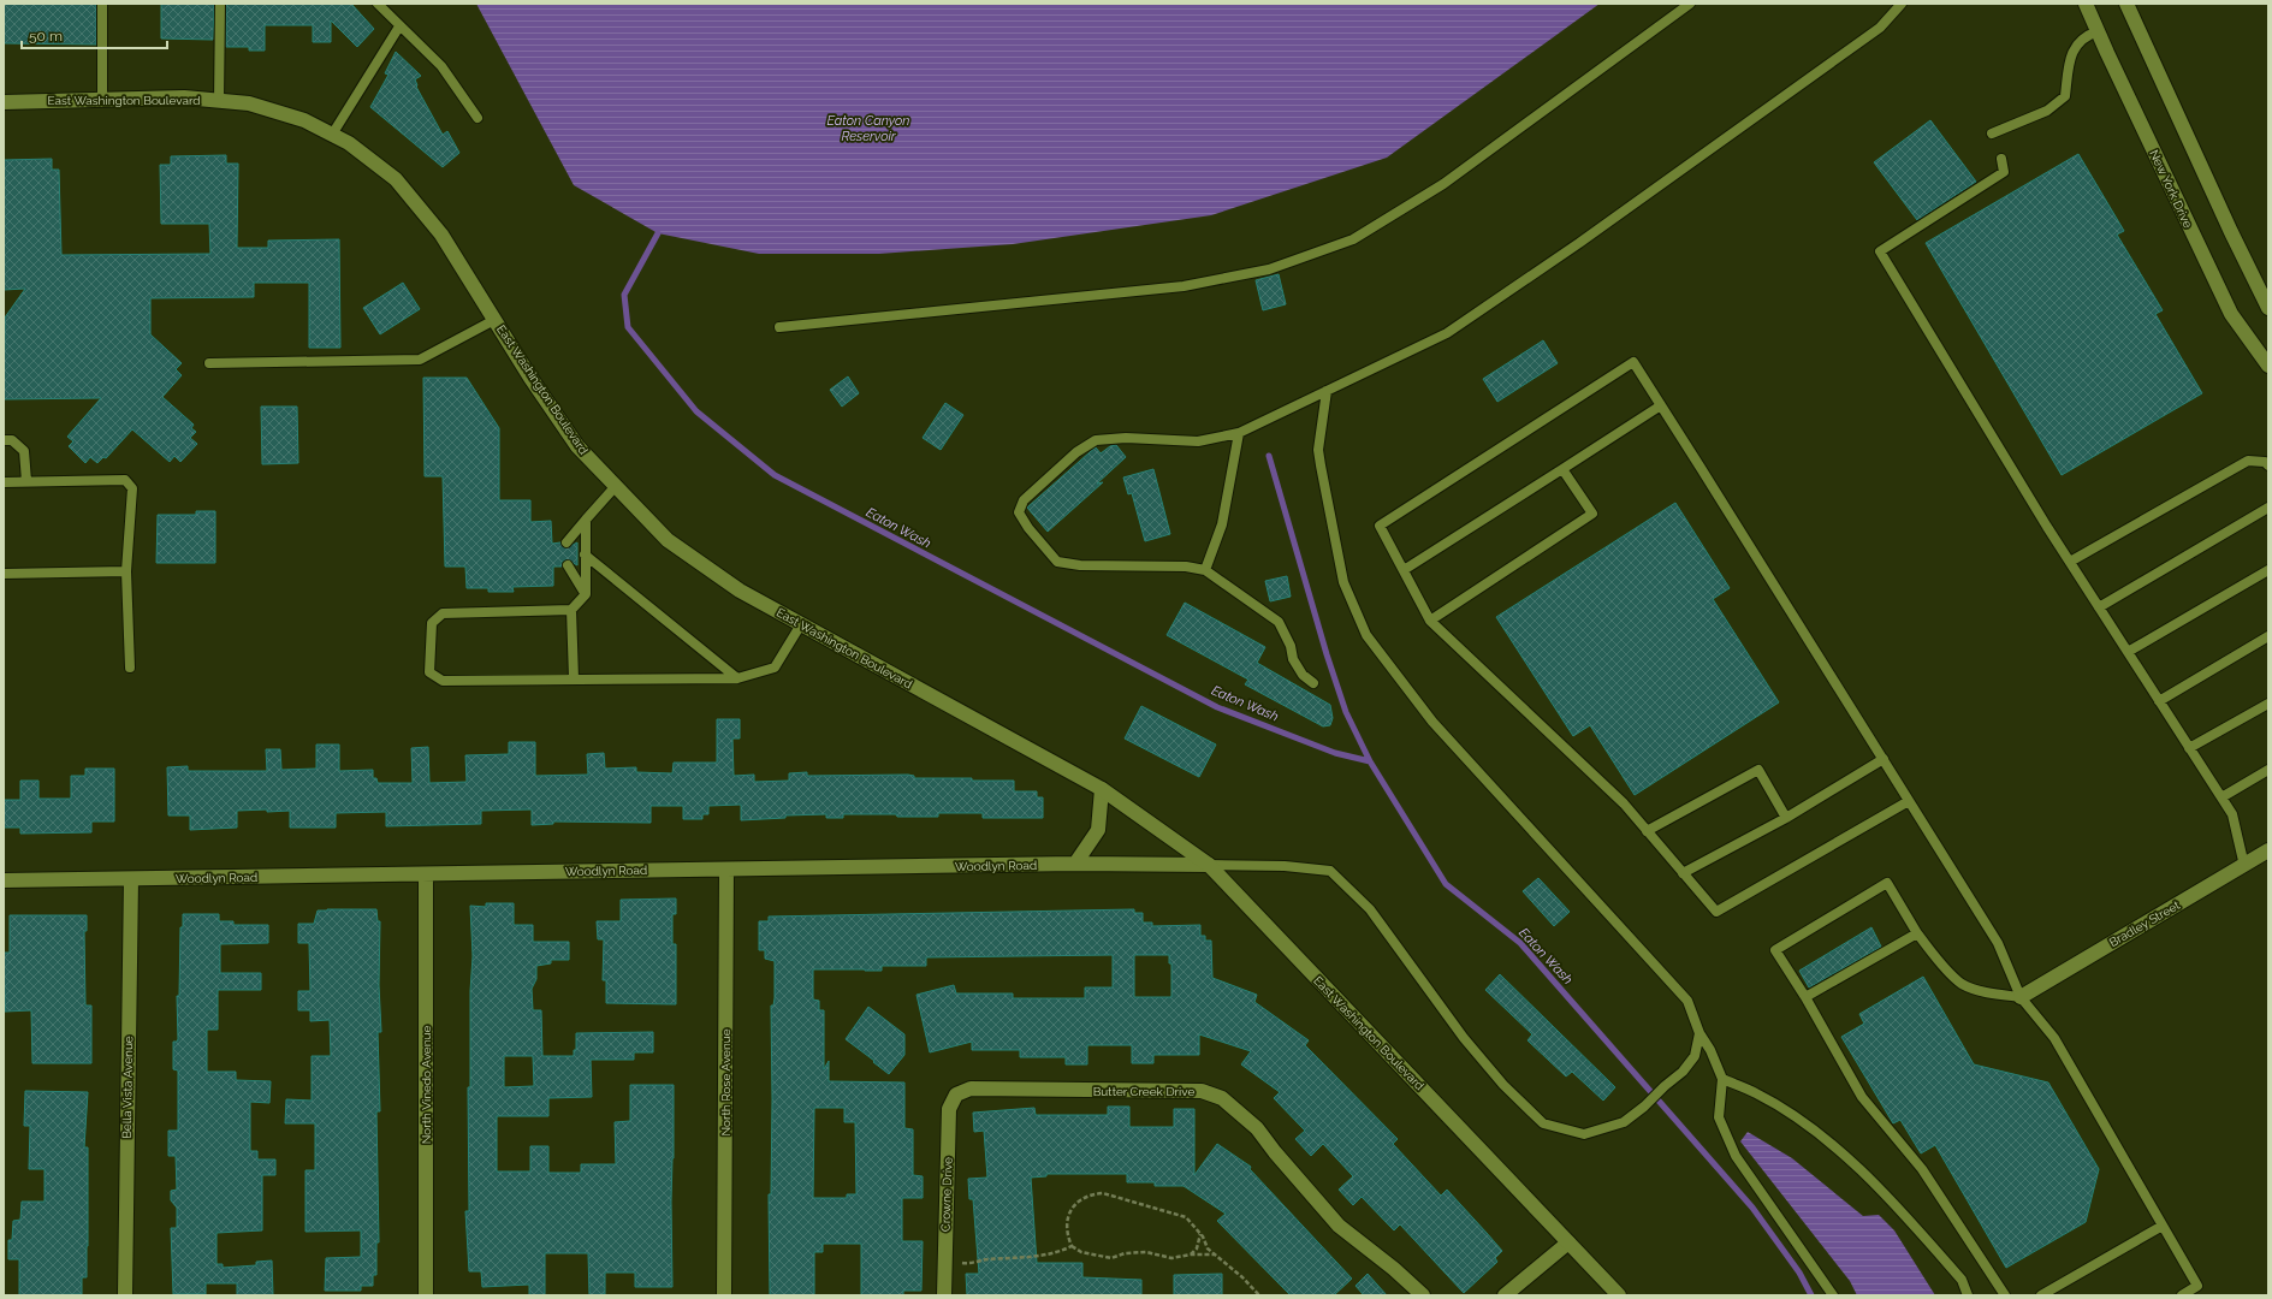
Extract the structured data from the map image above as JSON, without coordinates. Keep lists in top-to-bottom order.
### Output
{
  "streets": {
    "street": [
      "East Washington Boulevard",
      "New York Drive",
      "Woodlyn Road",
      "Bradley Street",
      "North Rose Avenue",
      "North Vinedo Avenue",
      "Bella Vista Avenue",
      "Butter Creek Drive",
      "Crowne Drive"
    ]
  },
  "crossings": [
    ["East Washington Boulevard", "Woodlyn Road"],
    ["Woodlyn Road", "North Rose Avenue"],
    ["Woodlyn Road", "North Vinedo Avenue"],
    ["Woodlyn Road", "Bella Vista Avenue"],
    ["Butter Creek Drive", "Crowne Drive"]
  ],
  "water": ["Eaton Canyon Reservoir", "Eaton Wash"],
  "scale_bar": "50 m"
}
